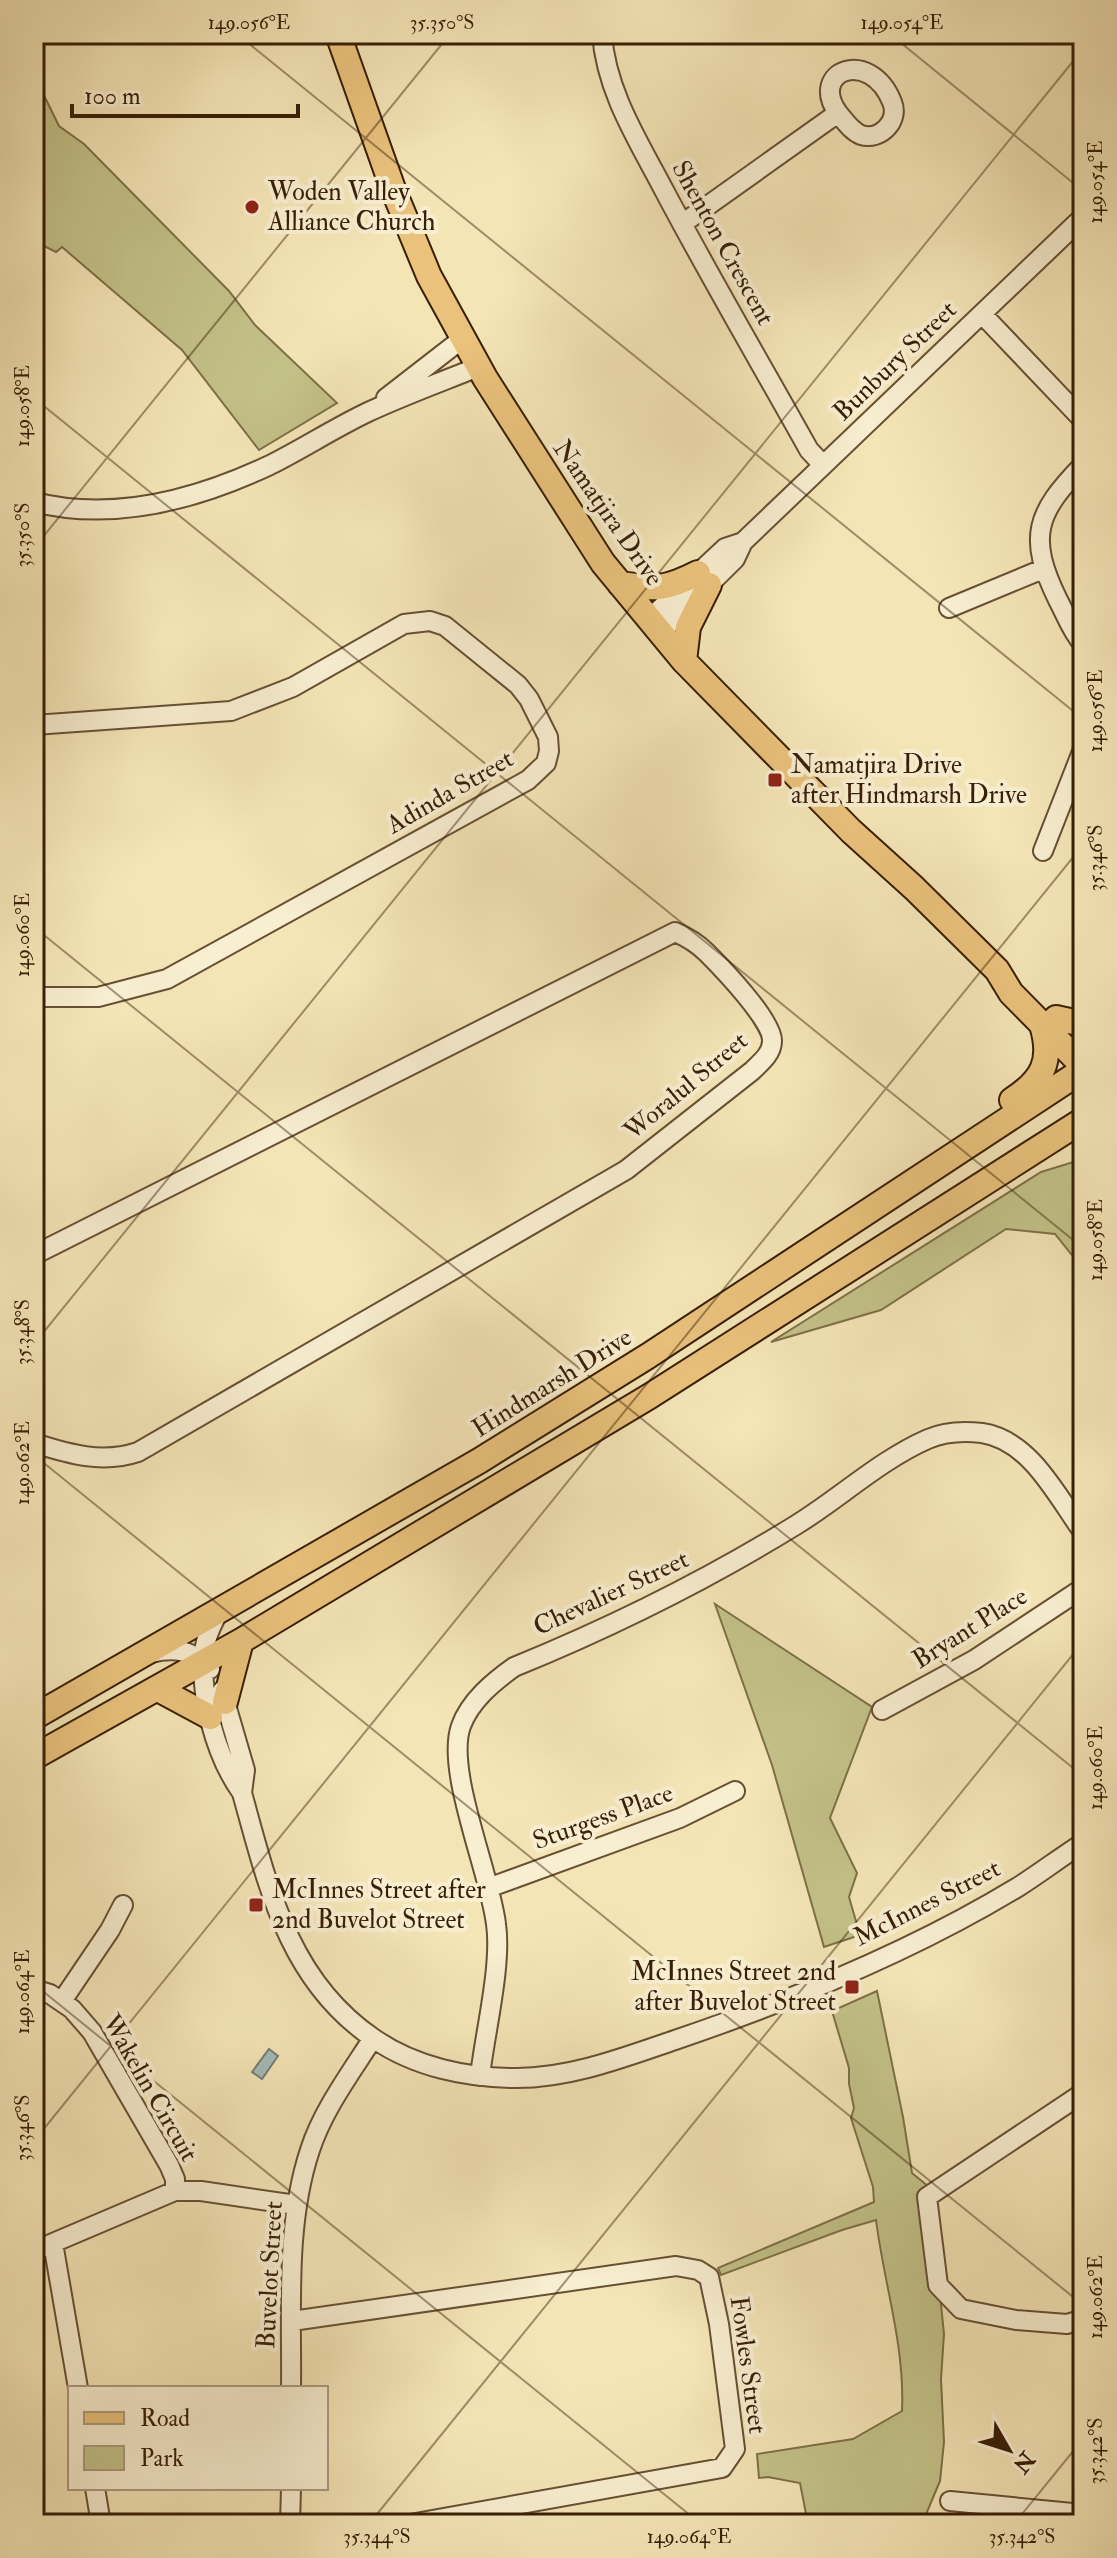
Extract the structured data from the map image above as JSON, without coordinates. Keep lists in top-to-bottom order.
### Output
{
  "streets": {
    "main road": ["Namatjira Drive", "Hindmarsh Drive"],
    "street": [
      "Shenton Crescent",
      "Bunbury Street",
      "Adinda Street",
      "Woralul Street",
      "Chevalier Street",
      "Bryant Place",
      "Sturgess Place",
      "McInnes Street",
      "Wakelin Circuit",
      "Buvelot Street",
      "Fowles Street"
    ]
  },
  "crossings": [
    ["Shenton Crescent", "Bunbury Street"],
    ["Bunbury Street", "Namatjira Drive"],
    ["Namatjira Drive", "Hindmarsh Drive"],
    ["Hindmarsh Drive", "McInnes Street"],
    ["Chevalier Street", "Sturgess Place"],
    ["Chevalier Street", "McInnes Street"],
    ["McInnes Street", "Buvelot Street"],
    ["Wakelin Circuit", "Buvelot Street"],
    ["Buvelot Street", "Fowles Street"]
  ],
  "places": {
    "other": ["Woden Valley Alliance Church"],
    "transit": ["Namatjira Drive after Hindmarsh Drive", "McInnes Street after 2nd Buvelot Street", "McInnes Street 2nd after Buvelot Street"]
  },
  "legend": ["Road", "Park"],
  "scale_bar": "100 m",
  "north": "bottom right",
  "coordinates": [
    "149.056°E",
    "35.350°S",
    "149.054°E",
    "149.058°E",
    "35.346°S",
    "149.060°E",
    "35.348°S",
    "149.062°E",
    "149.064°E",
    "35.342°S",
    "35.344°S"
  ]
}
